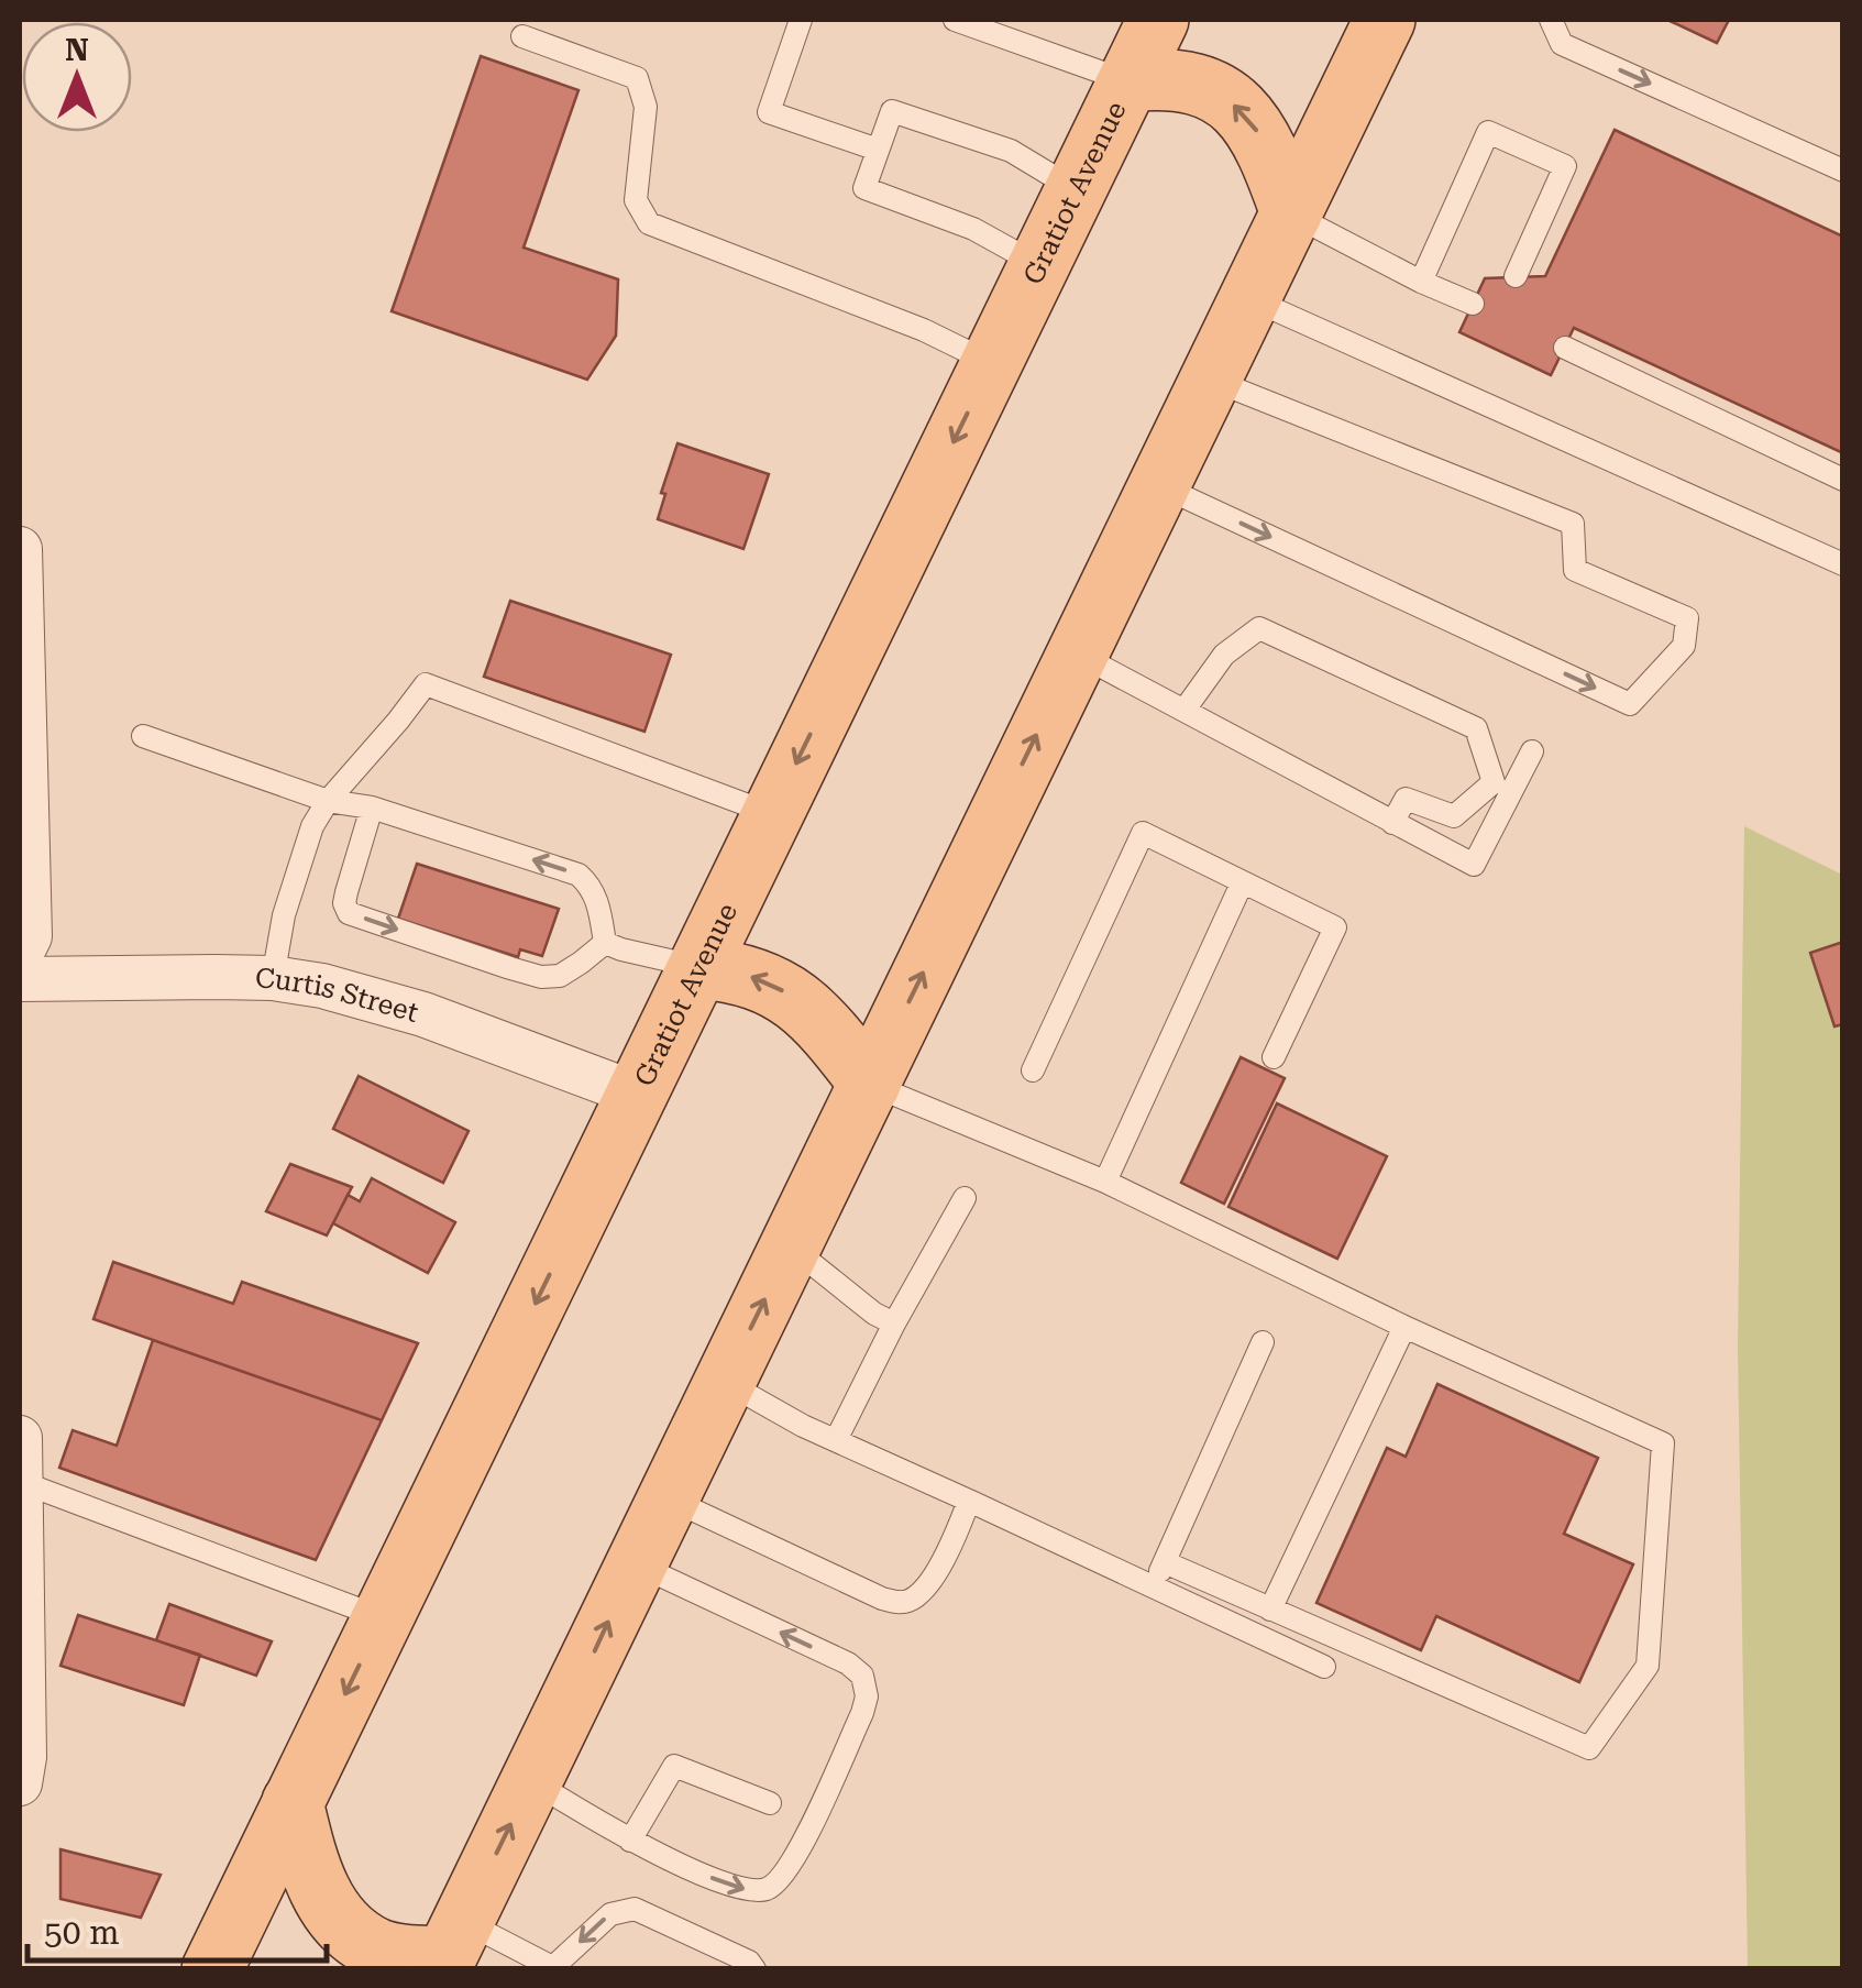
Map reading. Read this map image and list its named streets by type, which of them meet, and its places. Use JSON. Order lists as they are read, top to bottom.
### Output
{
  "streets": {
    "main road": ["Gratiot Avenue"],
    "street": ["Curtis Street"]
  },
  "crossings": [
    ["Gratiot Avenue", "Curtis Street"]
  ],
  "scale_bar": "50 m",
  "north": "top"
}
